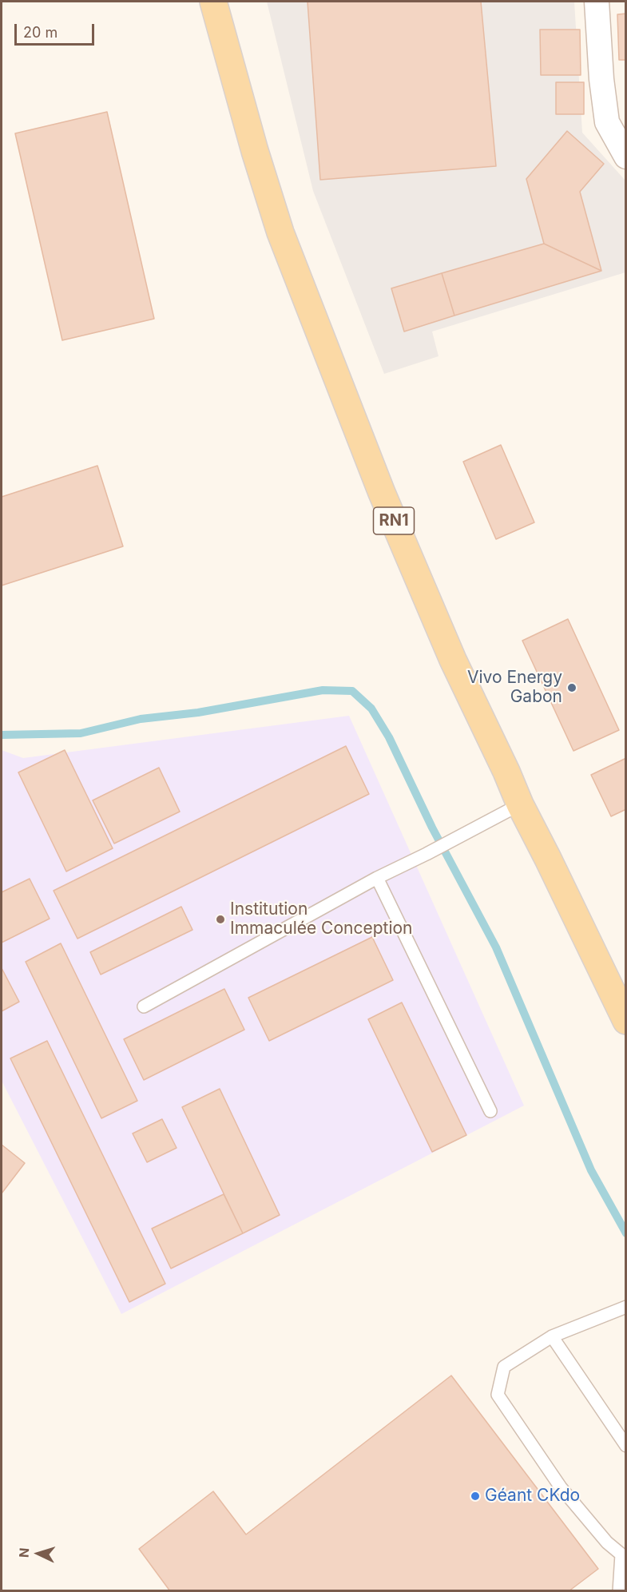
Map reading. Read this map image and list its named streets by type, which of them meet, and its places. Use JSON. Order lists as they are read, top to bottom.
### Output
{
  "streets": {
    "main road": ["RN1"]
  },
  "places": ["Vivo Energy Gabon", "Institution Immaculée Conception", "Géant CKdo"],
  "scale_bar": "20 m",
  "north": "left"
}
